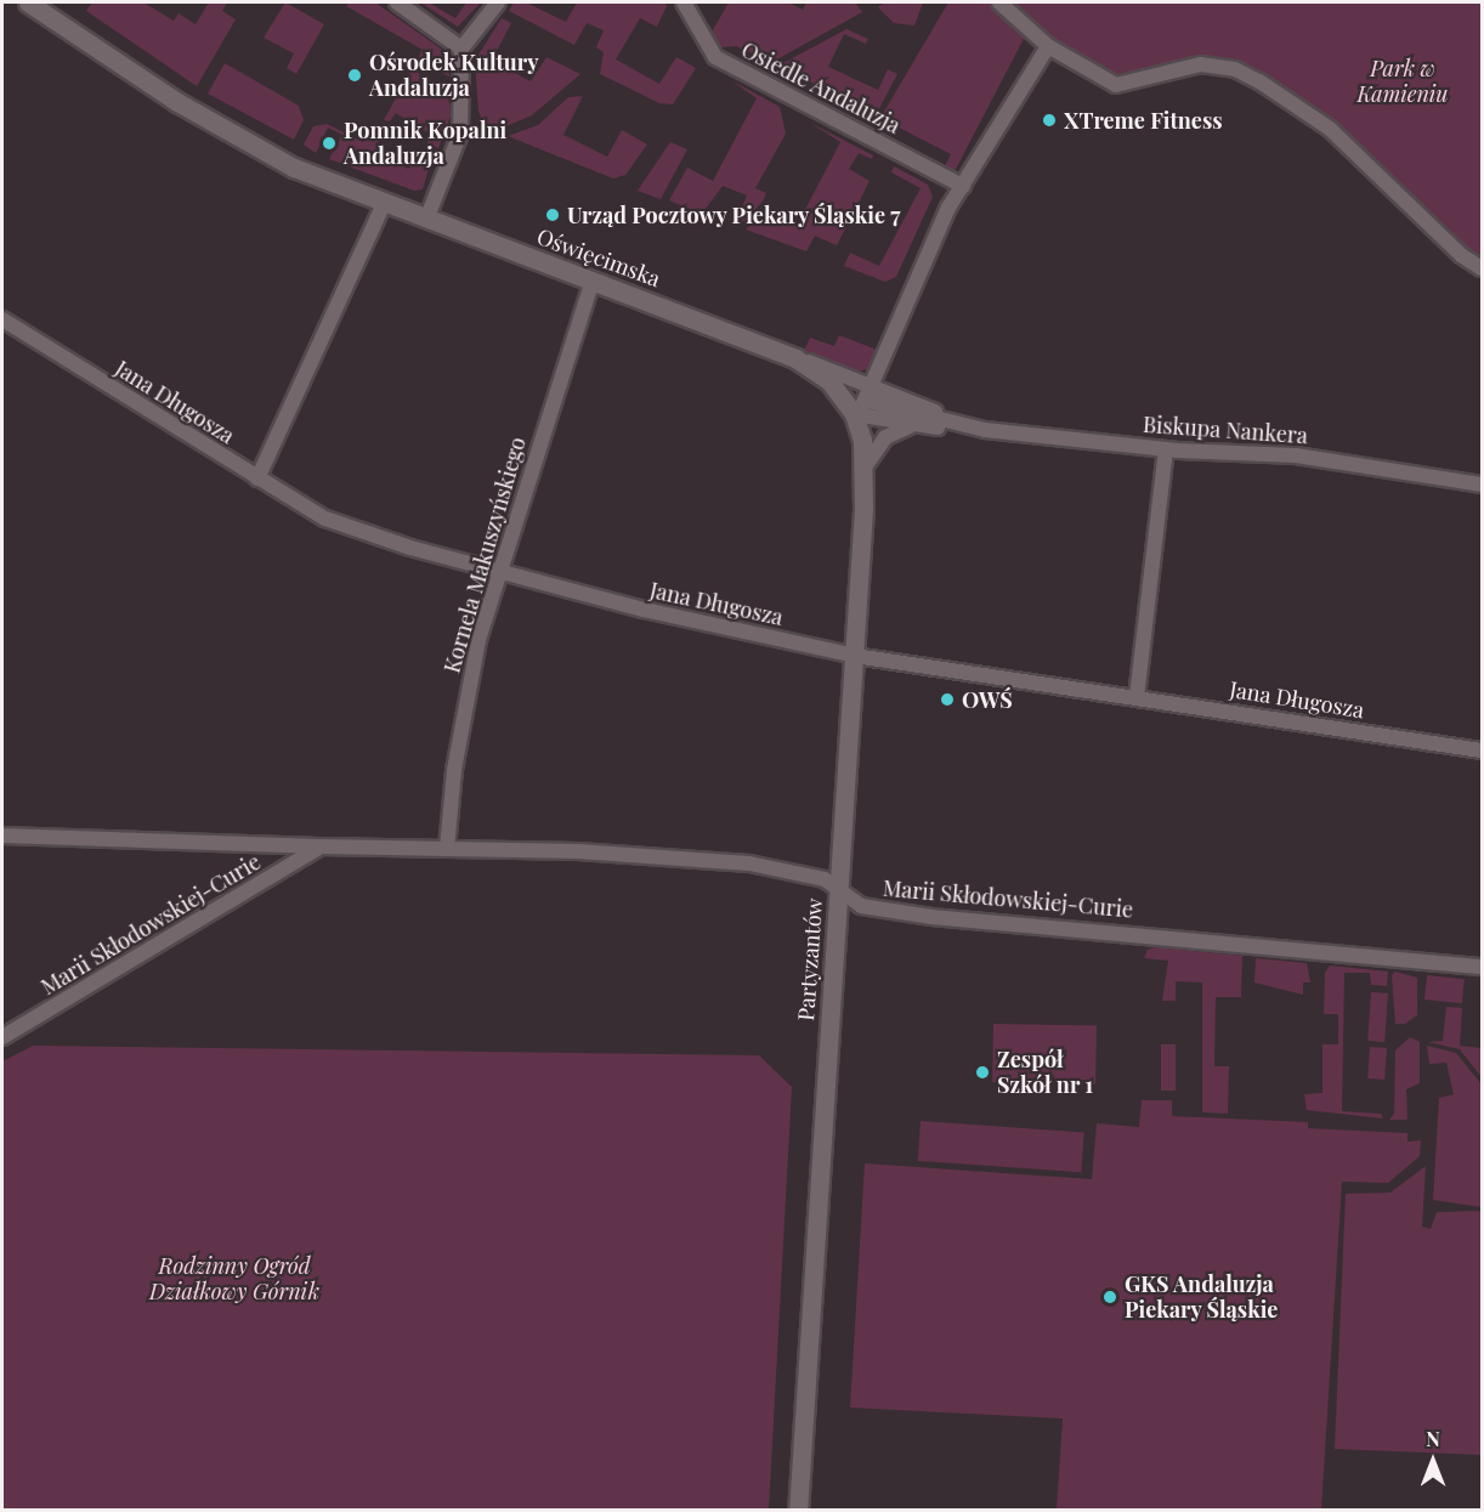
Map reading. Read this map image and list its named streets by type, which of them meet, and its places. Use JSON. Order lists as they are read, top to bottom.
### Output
{
  "streets": {
    "street": [
      "Osiedle Andaluzja",
      "Oświęcimska",
      "Jana Długosza",
      "Biskupa Nankera",
      "Kornela Makuszyńskiego",
      "Marii Skłodowskiej-Curie",
      "Partyzantów"
    ]
  },
  "crossings": [
    ["Oświęcimska", "Biskupa Nankera"],
    ["Oświęcimska", "Kornela Makuszyńskiego"],
    ["Oświęcimska", "Partyzantów"],
    ["Jana Długosza", "Kornela Makuszyńskiego"],
    ["Jana Długosza", "Partyzantów"],
    ["Biskupa Nankera", "Partyzantów"],
    ["Kornela Makuszyńskiego", "Marii Skłodowskiej-Curie"],
    ["Marii Skłodowskiej-Curie", "Partyzantów"]
  ],
  "parks": ["Park w Kamieniu", "Rodzinny Ogród Działkowy Górnik"],
  "places": [
    "Ośrodek Kultury Andaluzja",
    "XTreme Fitness",
    "Pomnik Kopalni Andaluzja",
    "Urząd Pocztowy Piekary Śląskie 7",
    "OWŚ",
    "Zespół Szkół nr 1",
    "GKS Andaluzja Piekary Śląskie"
  ],
  "north": "top"
}
